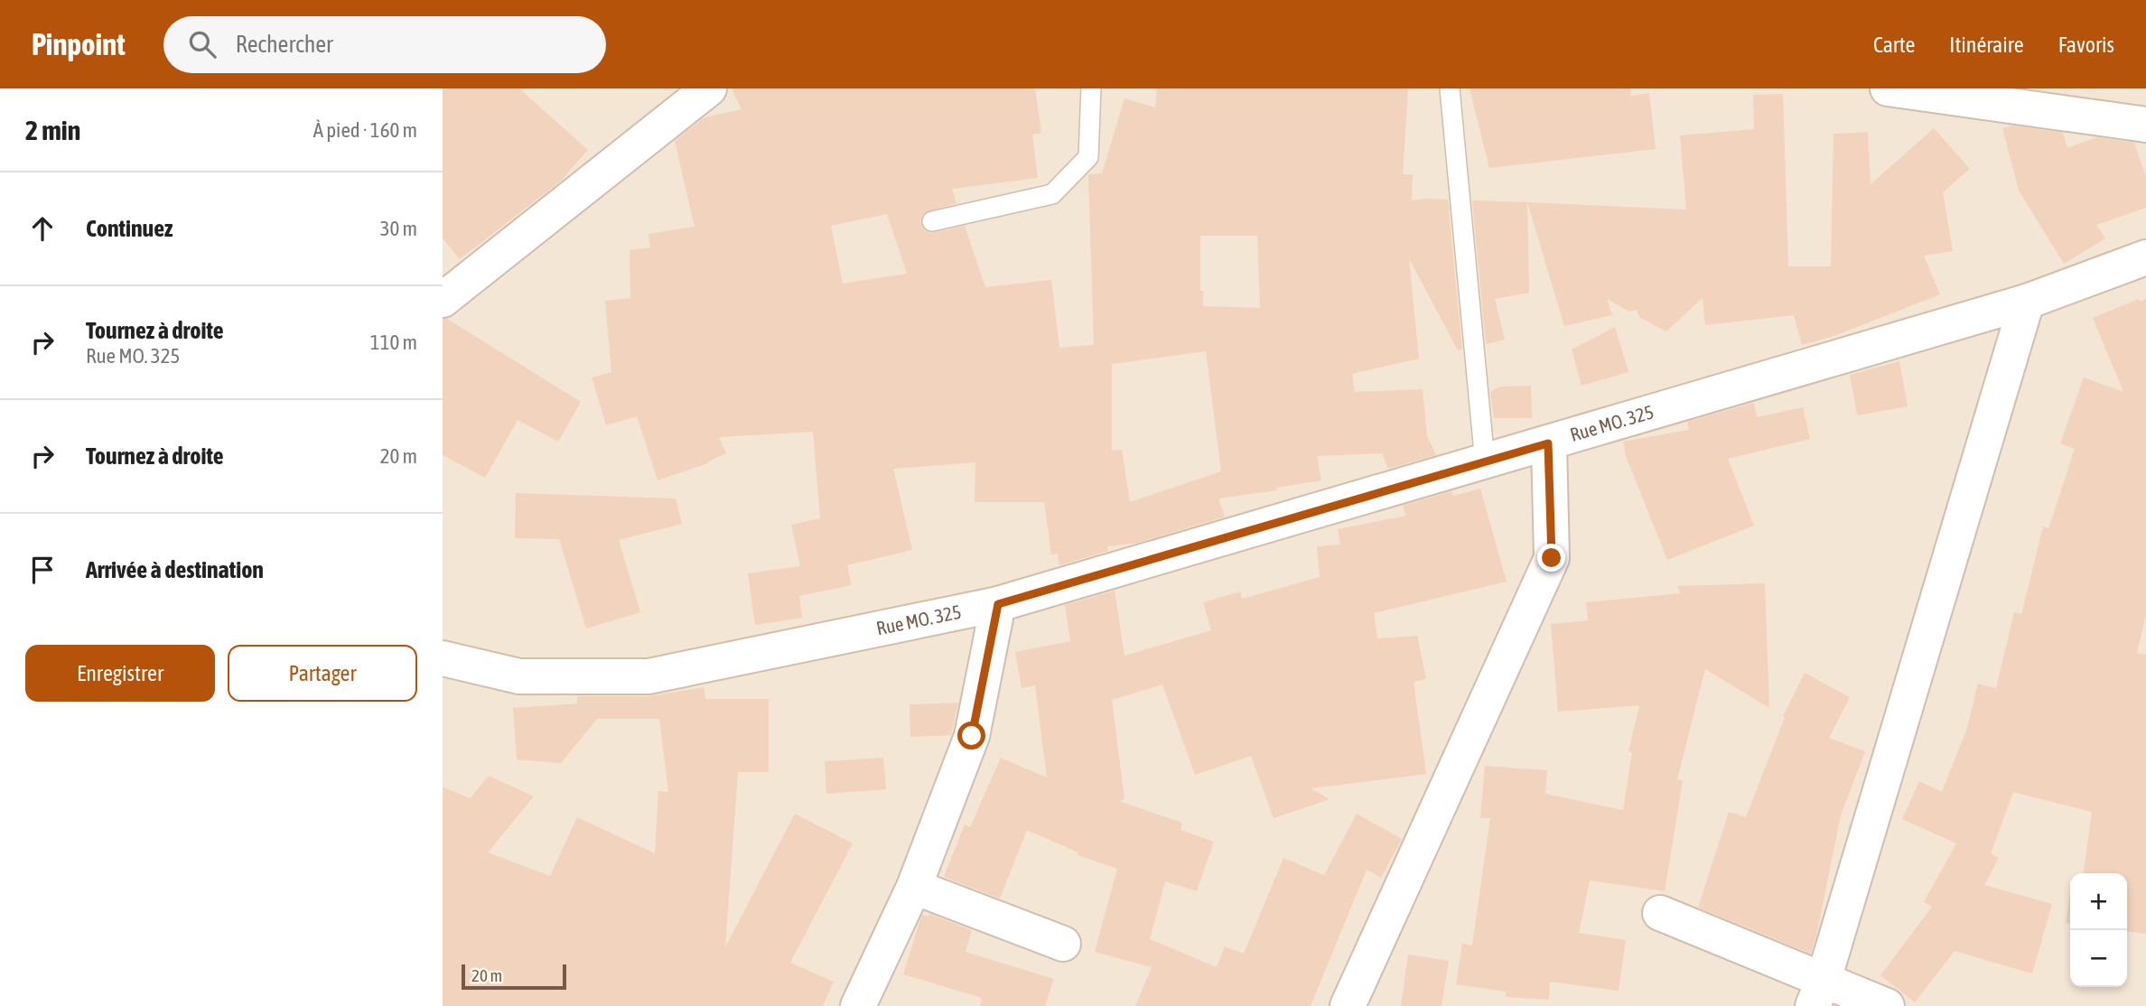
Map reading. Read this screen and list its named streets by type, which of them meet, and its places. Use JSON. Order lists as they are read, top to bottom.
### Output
{
  "streets": {
    "street": ["Rue MO. 325"]
  },
  "scale_bar": "20 m",
  "page": {
    "header": "Pinpoint",
    "search": "Rechercher",
    "nav": ["Carte", "Itinéraire", "Favoris"],
    "heading": ["2 min", "À pied · 160 m"],
    "list": [
      ["Continuez", "30 m"],
      ["Tournez à droite", "Rue MO. 325", "110 m"],
      ["Tournez à droite", "20 m"],
      "Arrivée à destination"
    ],
    "buttons": ["Enregistrer", "Partager"],
    "map_buttons": ["+", "−"],
    "scale": "20 m"
  }
}
